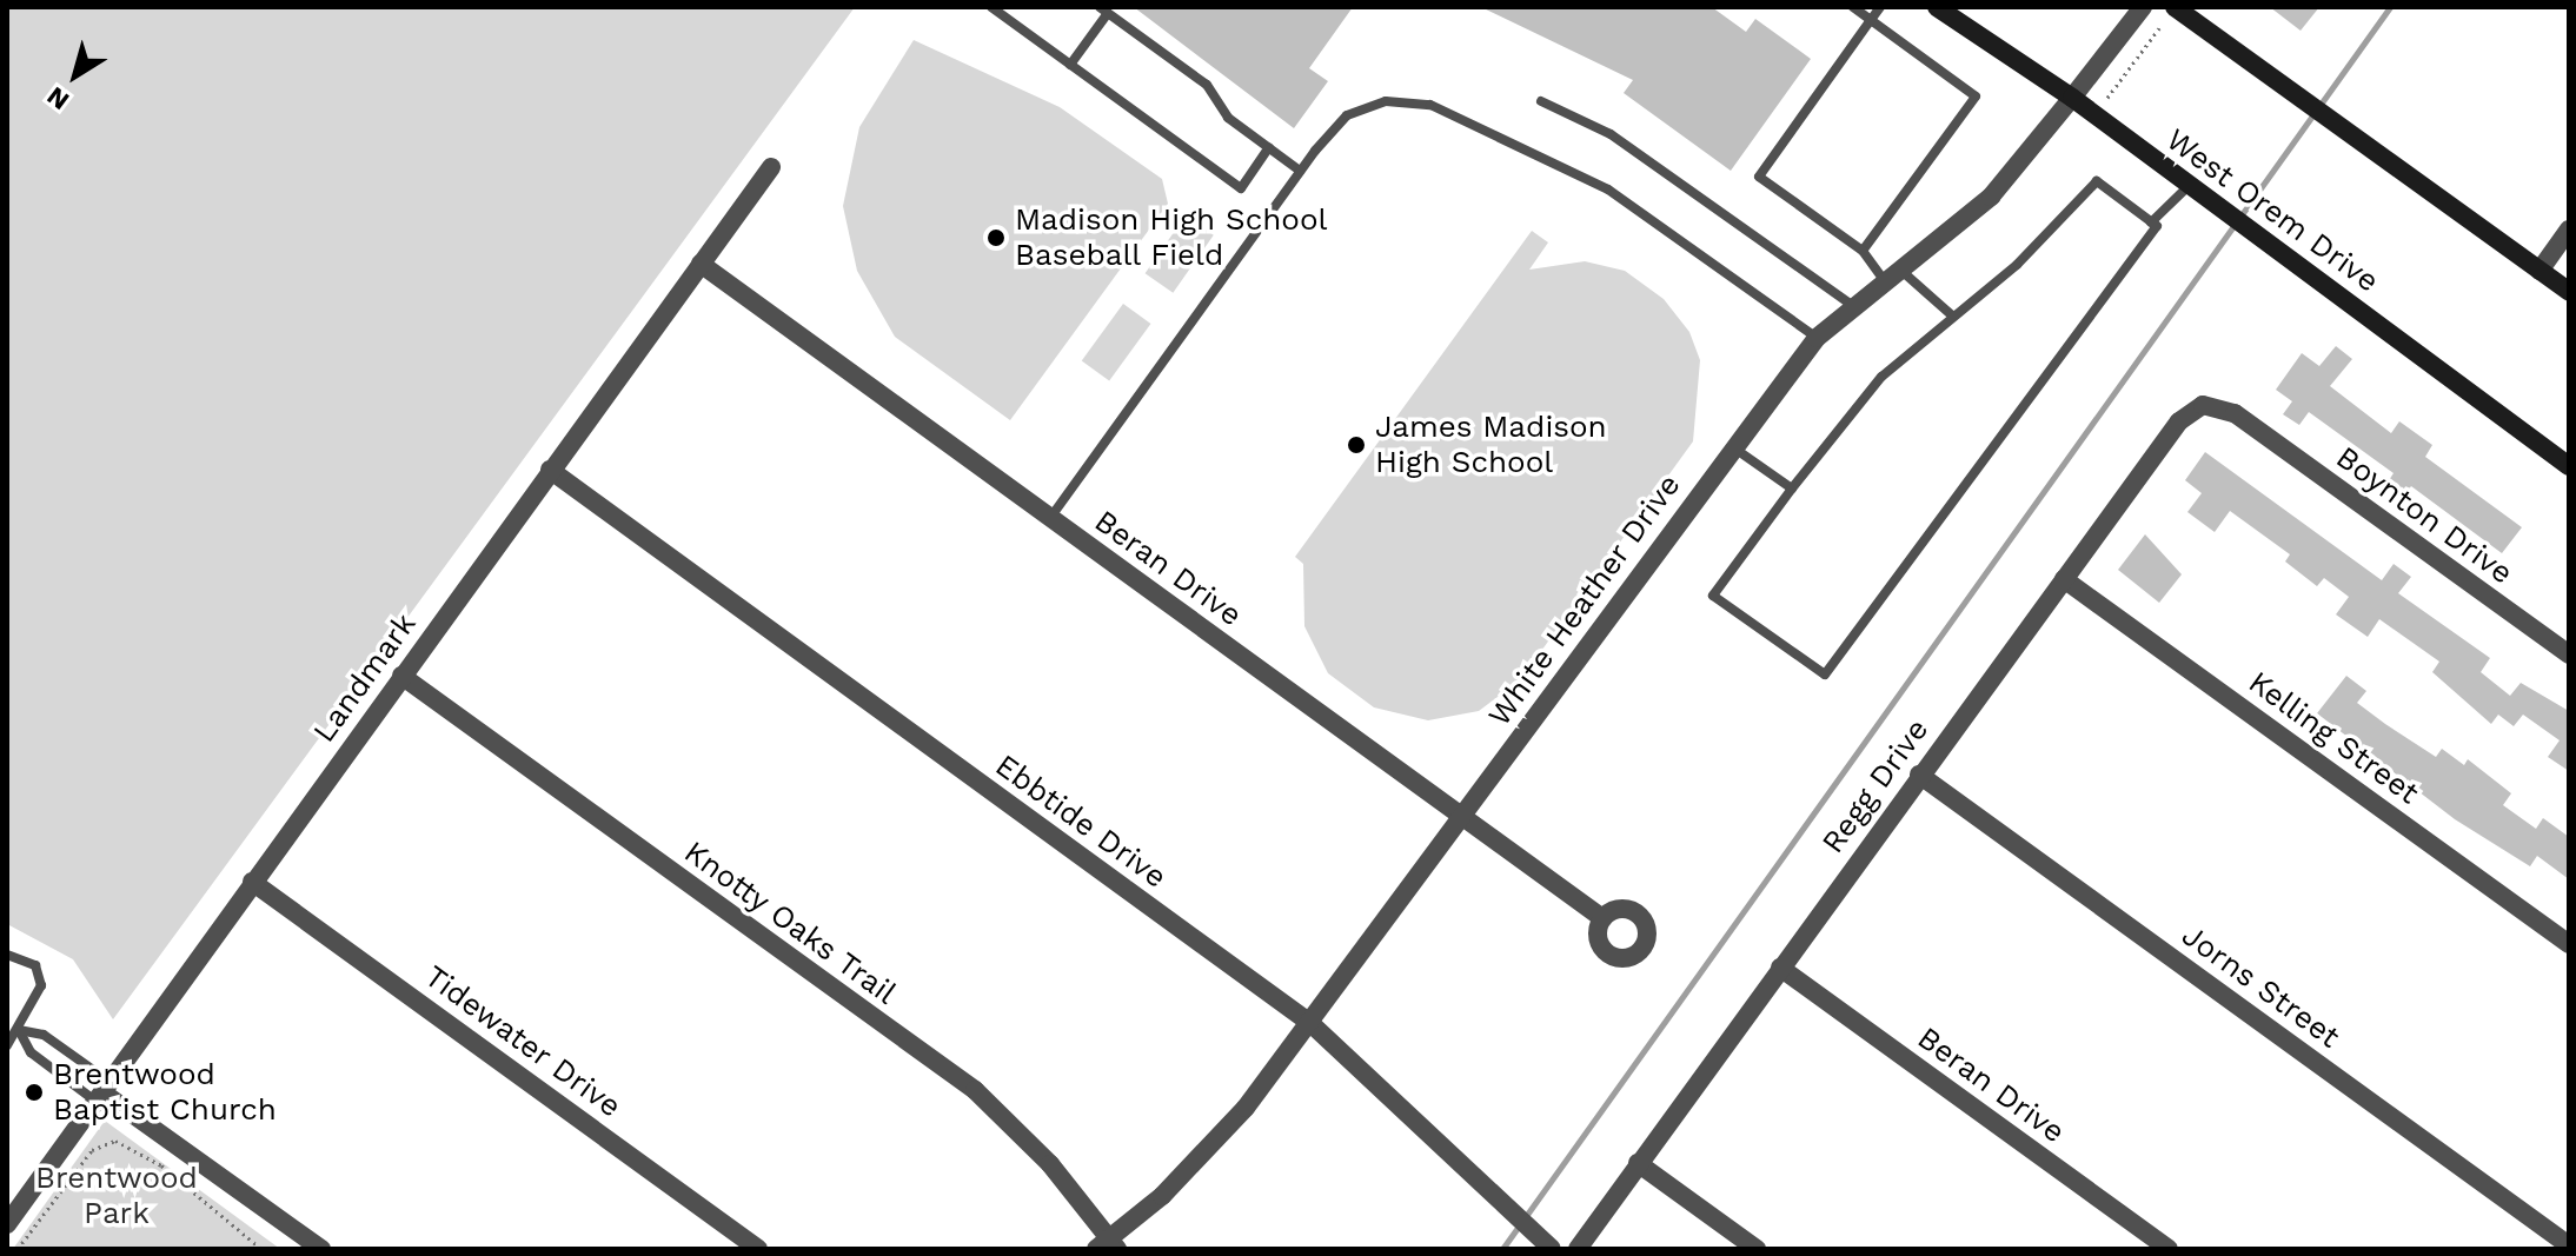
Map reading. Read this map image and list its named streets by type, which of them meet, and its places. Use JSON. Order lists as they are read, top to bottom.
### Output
{
  "streets": {
    "main road": ["West Orem Drive"],
    "street": [
      "Boynton Drive",
      "Beran Drive",
      "White Heather Drive",
      "Landmark",
      "Kelling Street",
      "Regg Drive",
      "Ebbtide Drive",
      "Knotty Oaks Trail",
      "Jorns Street",
      "Tidewater Drive"
    ]
  },
  "crossings": [
    ["West Orem Drive", "White Heather Drive"],
    ["Boynton Drive", "Regg Drive"],
    ["Beran Drive", "White Heather Drive"],
    ["Beran Drive", "Landmark"],
    ["Beran Drive", "Regg Drive"],
    ["White Heather Drive", "Ebbtide Drive"],
    ["White Heather Drive", "Knotty Oaks Trail"],
    ["Landmark", "Ebbtide Drive"],
    ["Landmark", "Knotty Oaks Trail"],
    ["Landmark", "Tidewater Drive"],
    ["Kelling Street", "Regg Drive"],
    ["Regg Drive", "Jorns Street"]
  ],
  "parks": ["Brentwood Park"],
  "places": ["Madison High School Baseball Field", "James Madison High School", "Brentwood Baptist Church"],
  "north": "bottom left"
}
